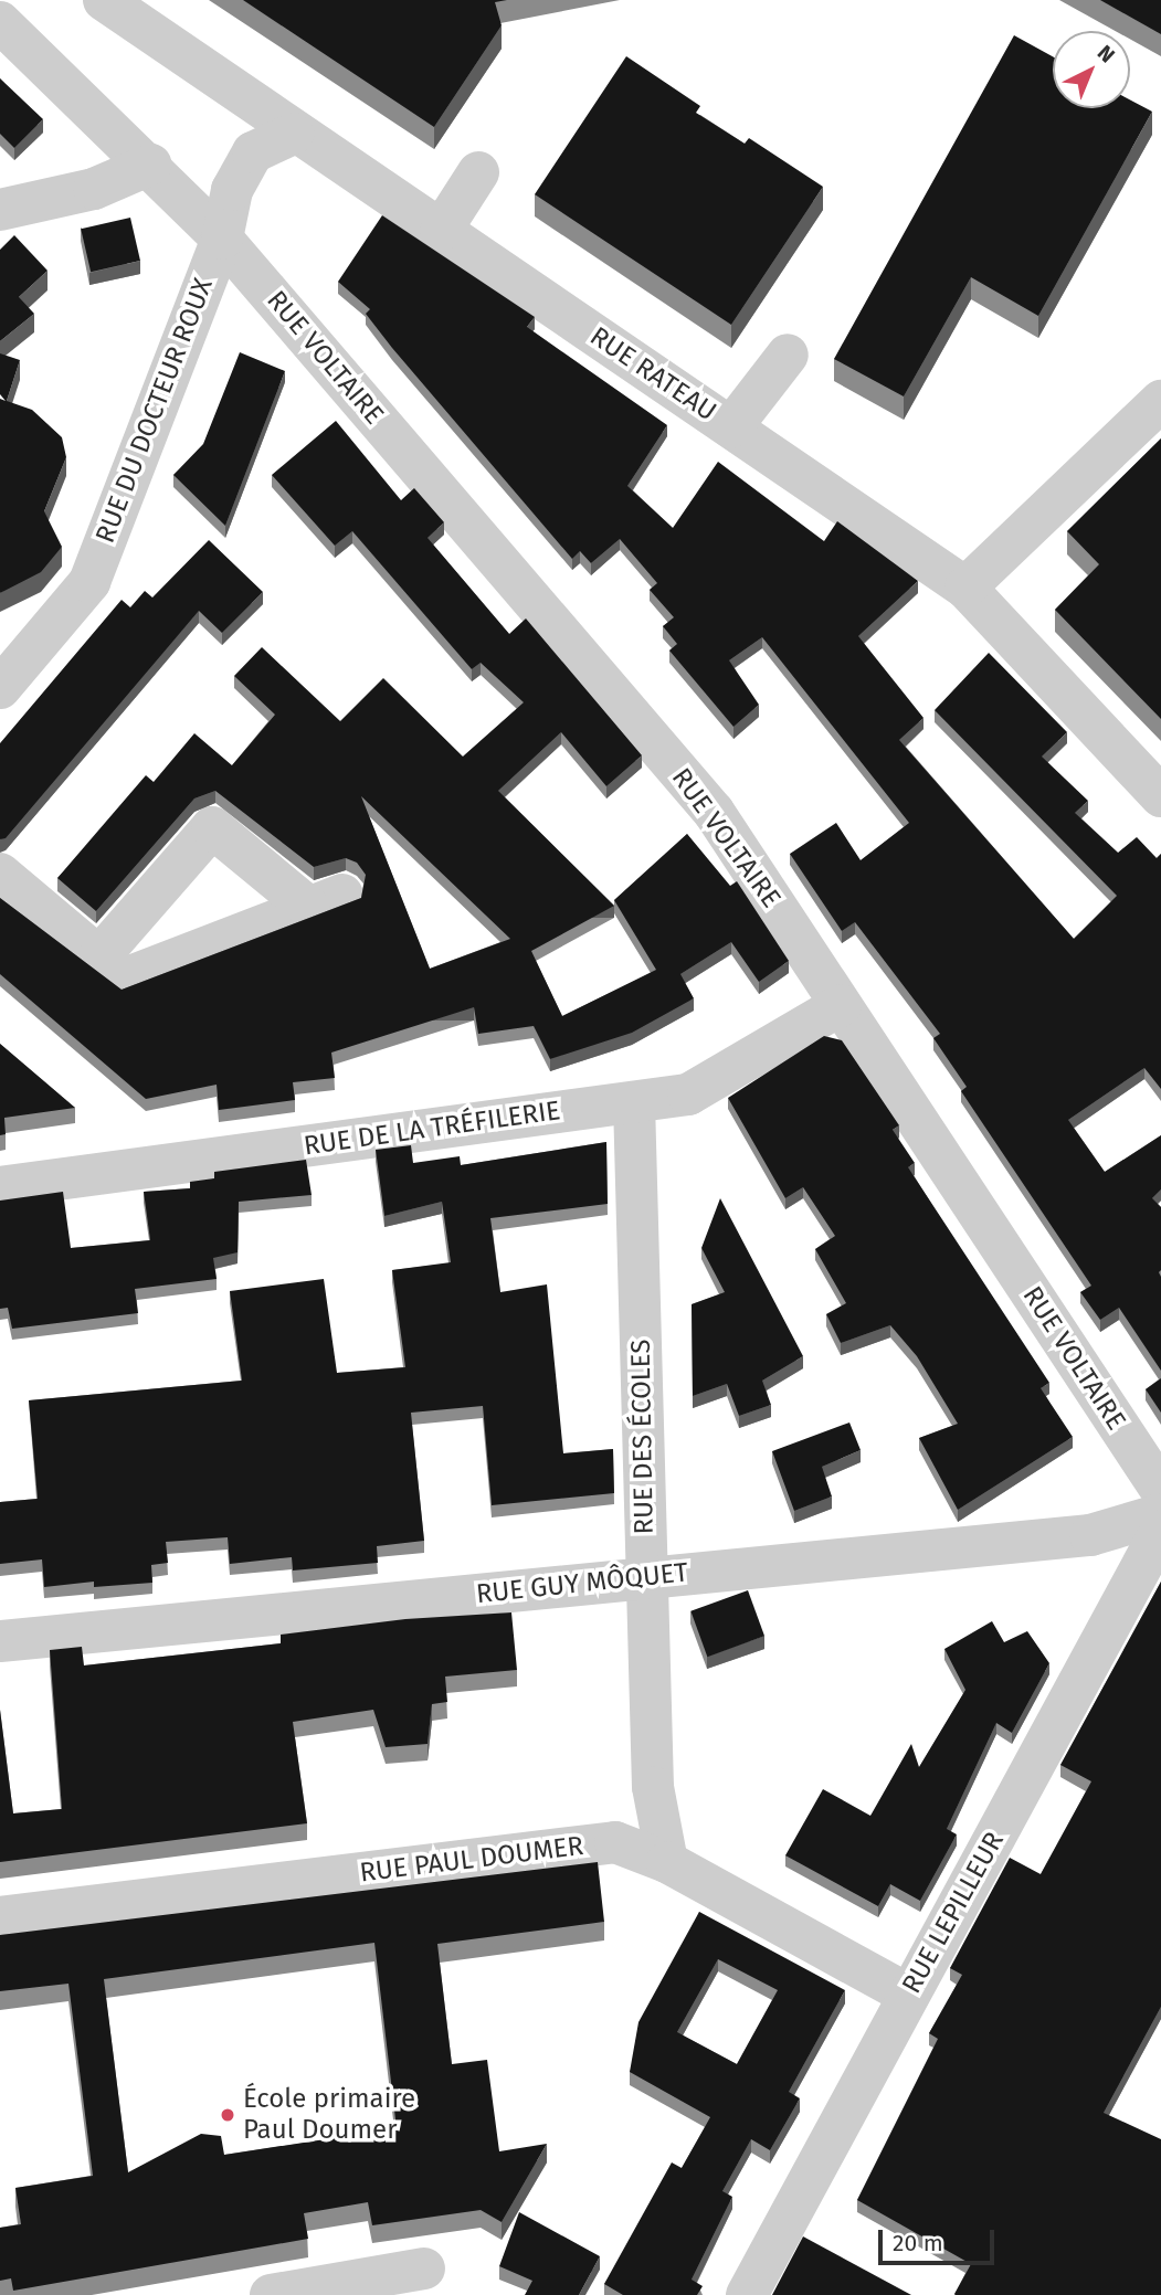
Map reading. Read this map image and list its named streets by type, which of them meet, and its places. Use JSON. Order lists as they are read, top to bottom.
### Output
{
  "streets": {
    "street": [
      "RUE VOLTAIRE",
      "RUE RATEAU",
      "RUE DU DOCTEUR ROUX",
      "RUE DE LA TRÉFILERIE",
      "RUE DES ÉCOLES",
      "RUE GUY MÔQUET",
      "RUE PAUL DOUMER",
      "RUE LEPILLEUR"
    ]
  },
  "crossings": [
    ["RUE VOLTAIRE", "RUE DU DOCTEUR ROUX"],
    ["RUE VOLTAIRE", "RUE DE LA TRÉFILERIE"],
    ["RUE RATEAU", "RUE DU DOCTEUR ROUX"],
    ["RUE DE LA TRÉFILERIE", "RUE DES ÉCOLES"],
    ["RUE DES ÉCOLES", "RUE GUY MÔQUET"],
    ["RUE DES ÉCOLES", "RUE PAUL DOUMER"],
    ["RUE PAUL DOUMER", "RUE LEPILLEUR"]
  ],
  "places": ["École primaire Paul Doumer"],
  "scale_bar": "20 m",
  "north": "top right"
}
